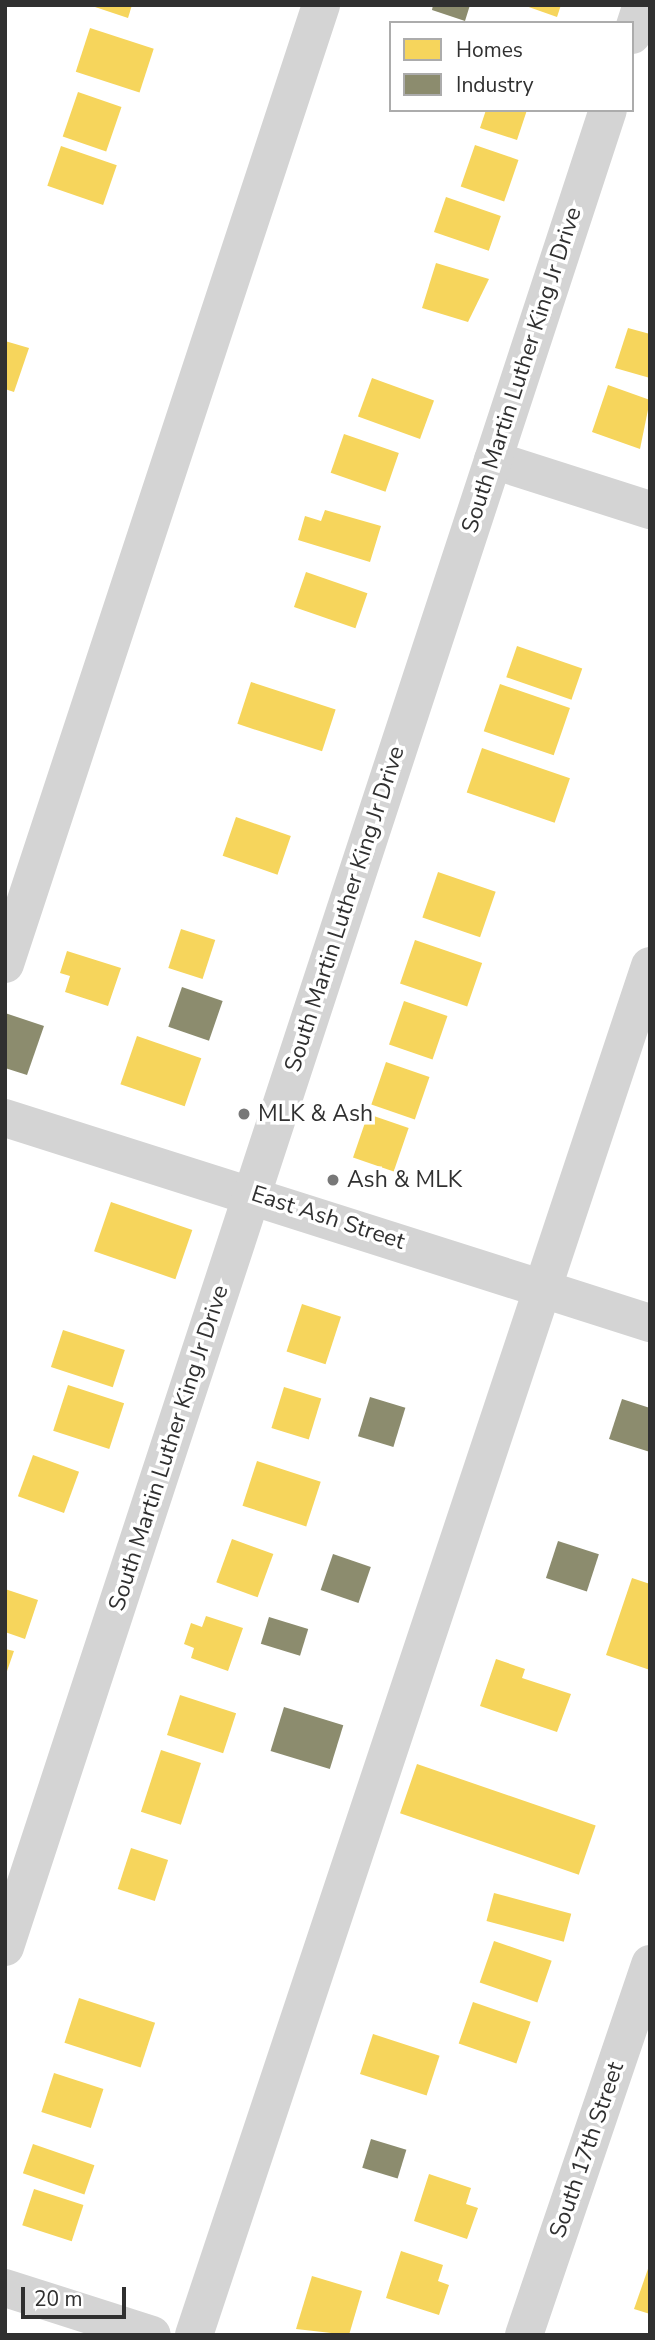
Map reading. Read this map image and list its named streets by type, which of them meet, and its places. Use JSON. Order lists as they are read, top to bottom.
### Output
{
  "streets": {
    "street": ["South Martin Luther King Jr Drive", "East Ash Street", "South 17th Street"]
  },
  "crossings": [
    ["South Martin Luther King Jr Drive", "East Ash Street"]
  ],
  "places": ["MLK & Ash", "Ash & MLK"],
  "legend": ["Homes", "Industry"],
  "scale_bar": "20 m"
}
